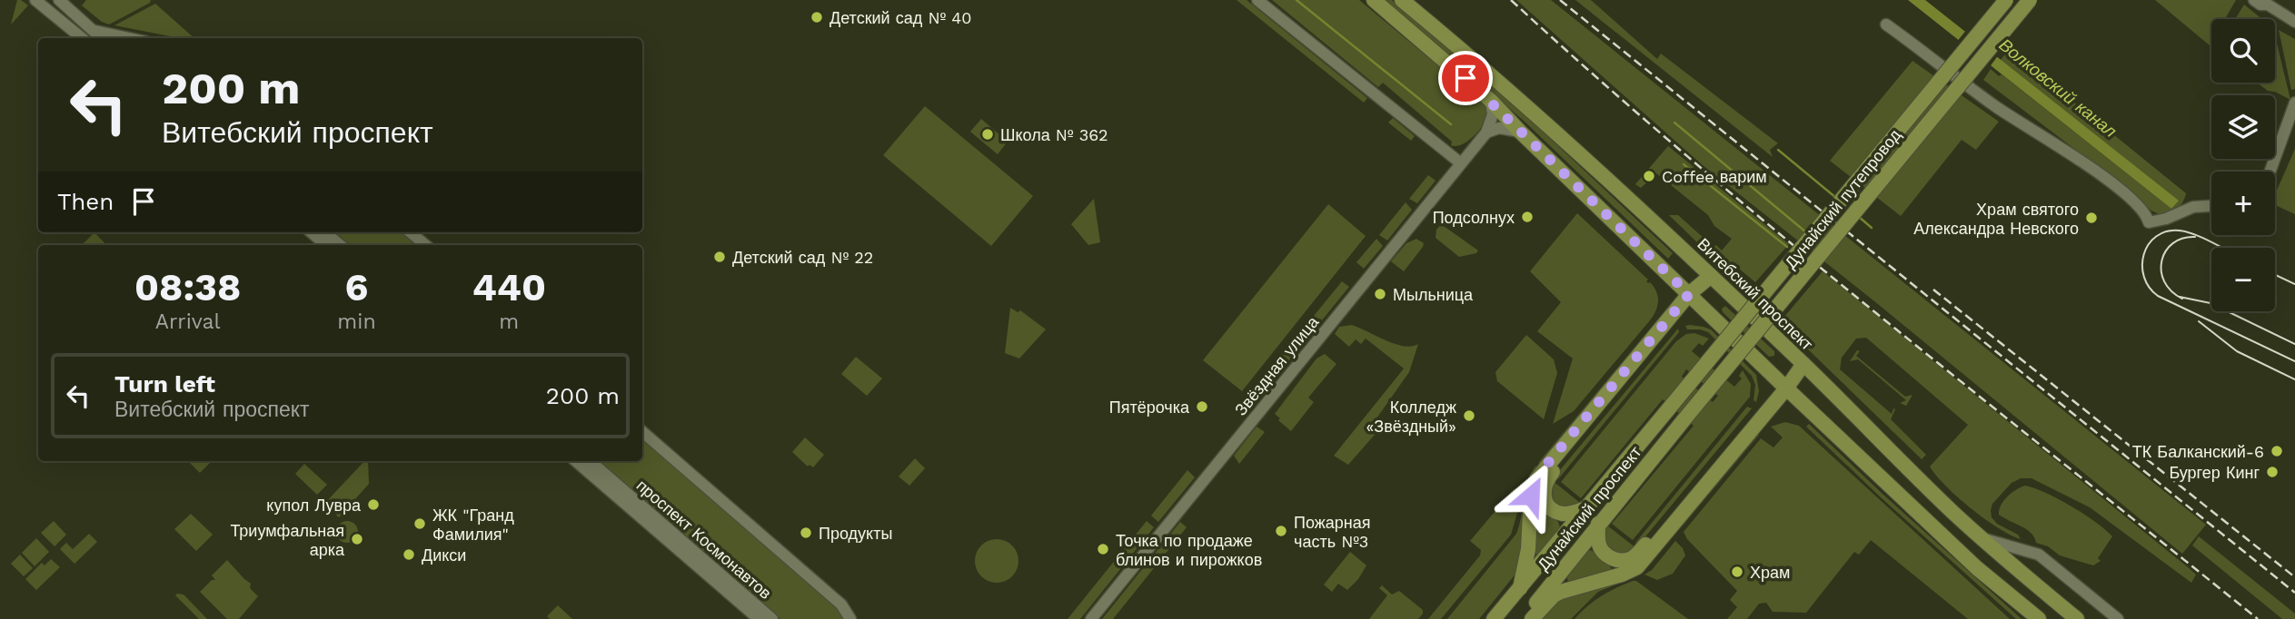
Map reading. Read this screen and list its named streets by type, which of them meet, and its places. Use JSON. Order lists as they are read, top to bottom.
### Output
{
  "streets": {
    "main road": ["Дунайский путепровод", "Витебский проспект", "Дунайский проспект"],
    "street": ["Звёздная улица", "проспект Космонавтов"]
  },
  "crossings": [
    ["Дунайский путепровод", "Дунайский проспект"]
  ],
  "water": ["Волковский канал"],
  "places": [
    "Детский сад № 40",
    "Школа № 362",
    "Coffee варим",
    "Подсолнух",
    "Храм святого Александра Невского",
    "Детский сад № 22",
    "Мыльница",
    "Пятёрочка",
    "Колледж «Звёздный»",
    "ТК Балканский-6",
    "Бургер Кинг",
    "купол Лувра",
    "ЖК \"Гранд Фамилия\"",
    "Пожарная часть №3",
    "Продукты",
    "Триумфальная арка",
    "Точка по продаже блинов и пирожков",
    "Дикси",
    "Храм"
  ],
  "page": {
    "map_buttons": ["+", "−"],
    "turn": ["200 m", "Витебский проспект"],
    "then": "Then",
    "eta": [
      "08:38",
      "Arrival",
      "6",
      "min",
      "440",
      "m"
    ],
    "list": [
      {
        "name": "Turn left",
        "note": "Витебский проспект",
        "value": "200 m"
      }
    ]
  }
}
